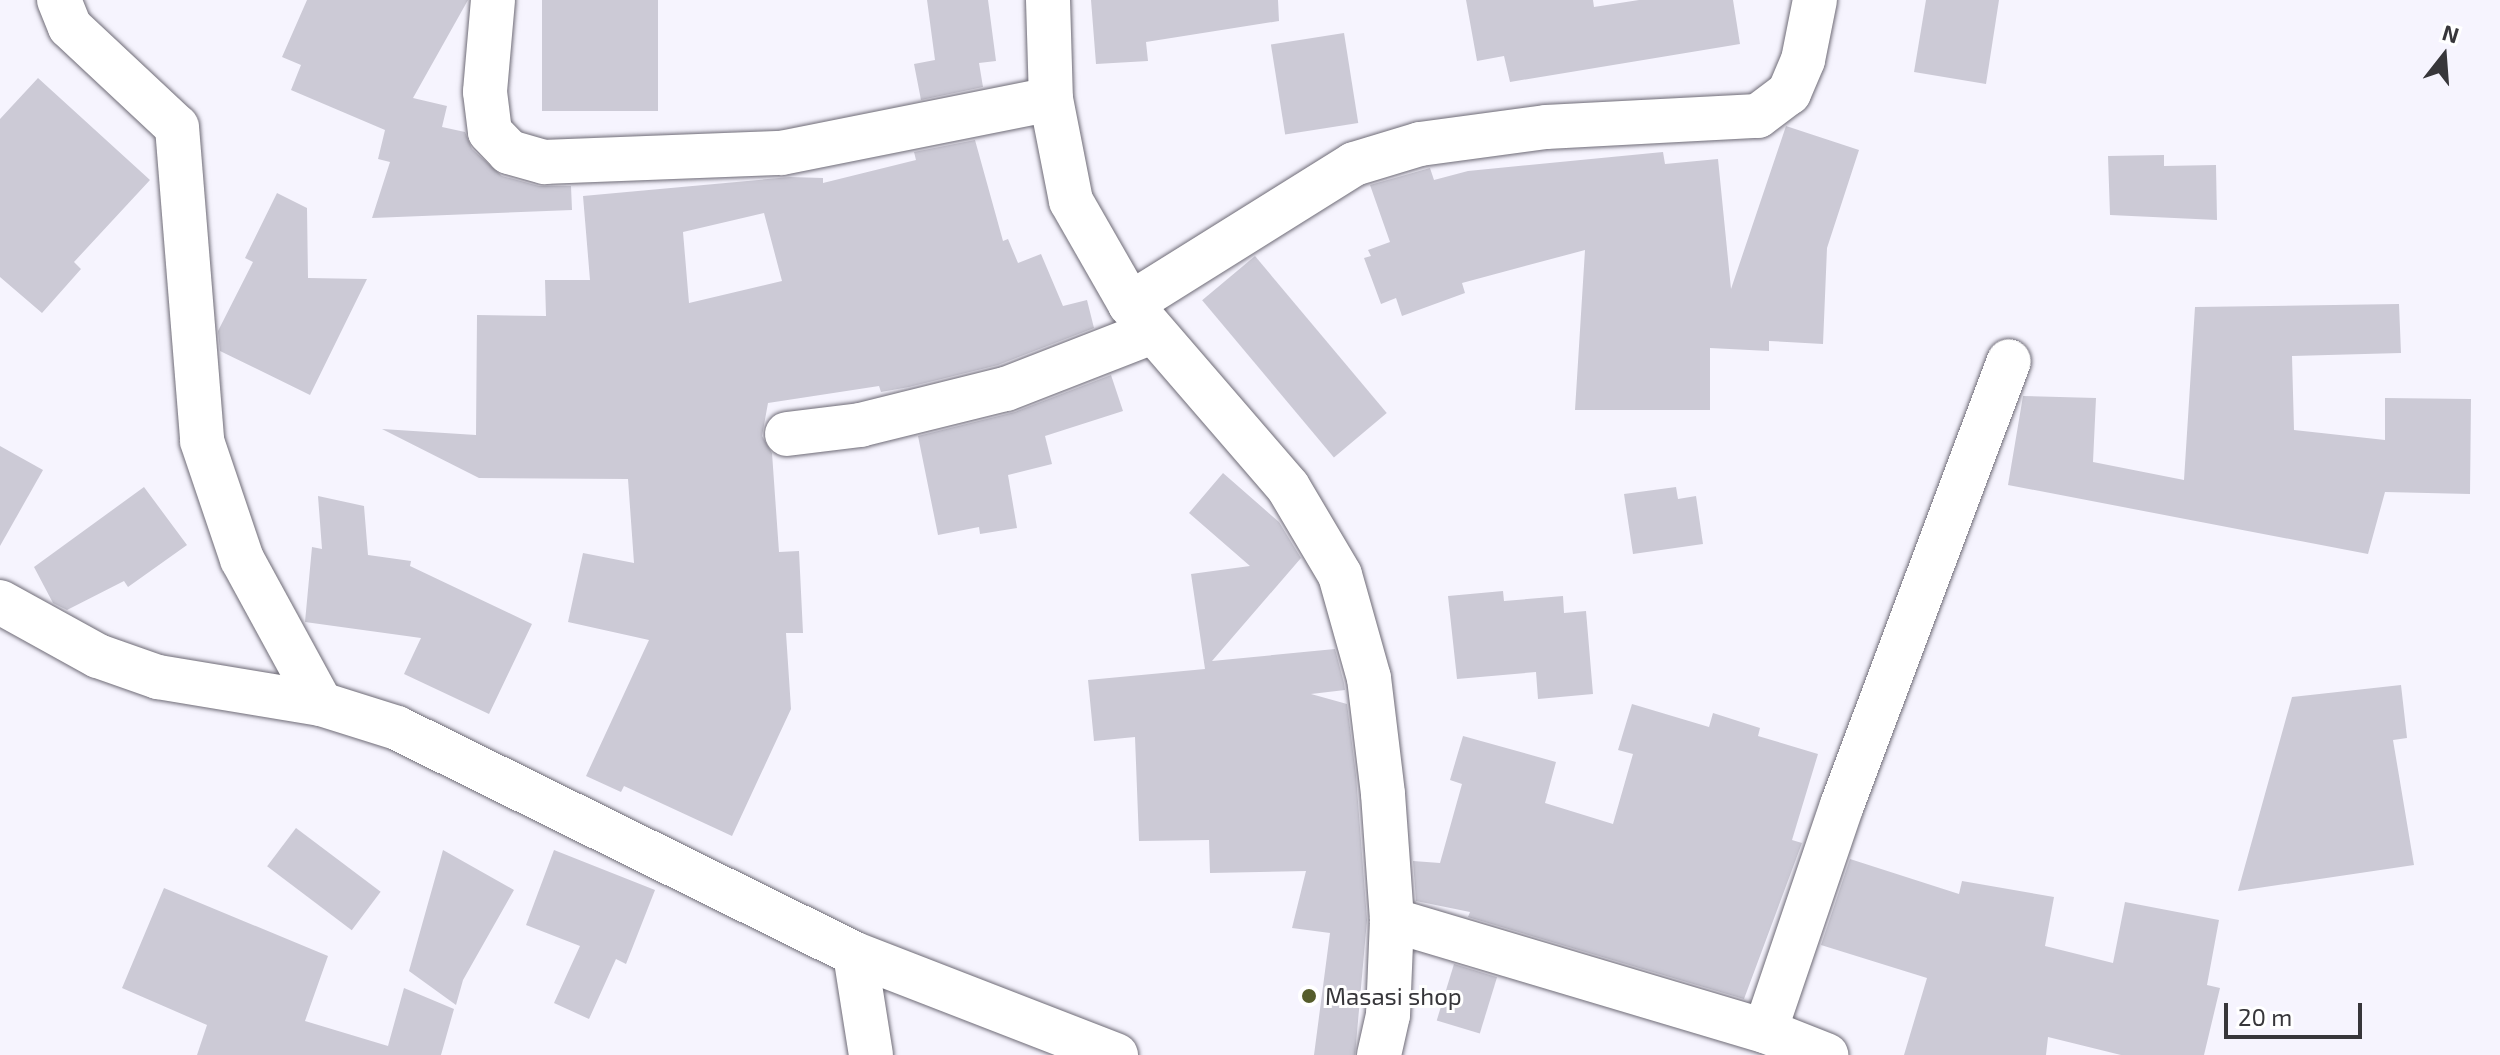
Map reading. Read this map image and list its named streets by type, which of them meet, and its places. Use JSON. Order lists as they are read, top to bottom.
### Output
{
  "places": ["Masasi shop"],
  "scale_bar": "20 m",
  "north": "top"
}
